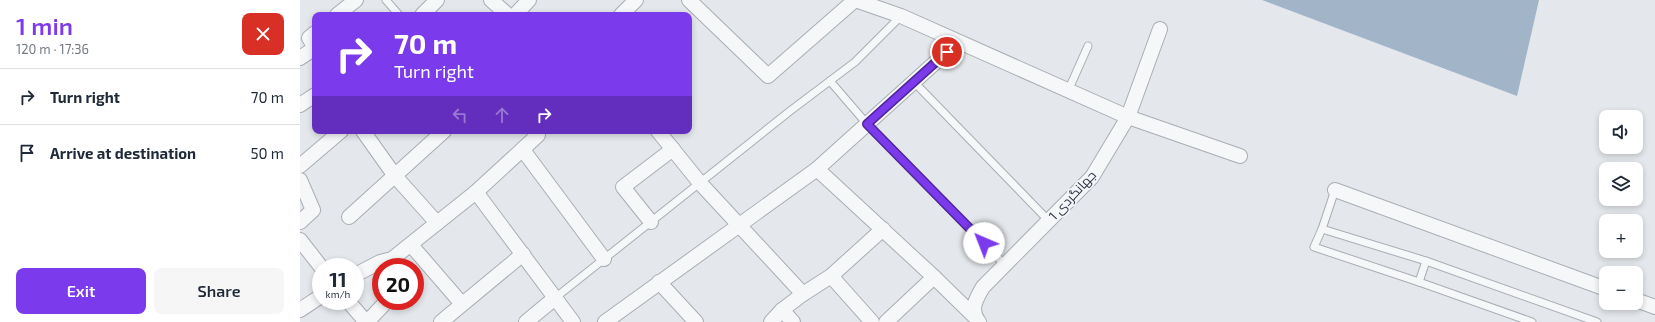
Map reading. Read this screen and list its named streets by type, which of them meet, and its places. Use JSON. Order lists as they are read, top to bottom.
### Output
{
  "streets": {
    "street": ["جهانگردی 1"]
  },
  "page": {
    "heading": ["1 min", "120 m · 17:36"],
    "turn": ["70 m", "Turn right"],
    "list": [
      {
        "name": "Turn right",
        "value": "70 m"
      },
      {
        "name": "Arrive at destination",
        "value": "50 m"
      }
    ],
    "map_buttons": ["+", "−"],
    "speed": "11 km/h",
    "limit": "20",
    "buttons": ["Exit", "Share"]
  }
}
